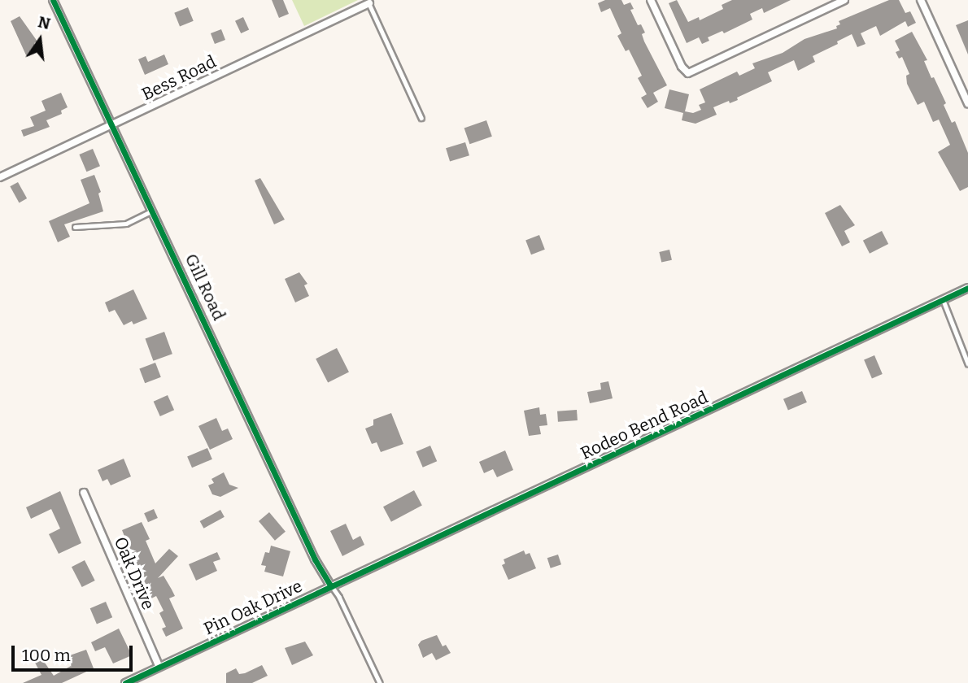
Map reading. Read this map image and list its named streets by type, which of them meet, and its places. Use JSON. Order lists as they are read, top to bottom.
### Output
{
  "streets": {
    "street": [
      "Bess Road",
      "Gill Road",
      "Rodeo Bend Road",
      "Oak Drive",
      "Pin Oak Drive"
    ]
  },
  "crossings": [
    ["Bess Road", "Gill Road"],
    ["Gill Road", "Rodeo Bend Road"],
    ["Gill Road", "Pin Oak Drive"],
    ["Rodeo Bend Road", "Pin Oak Drive"],
    ["Oak Drive", "Pin Oak Drive"]
  ],
  "scale_bar": "100 m",
  "north": "top"
}
